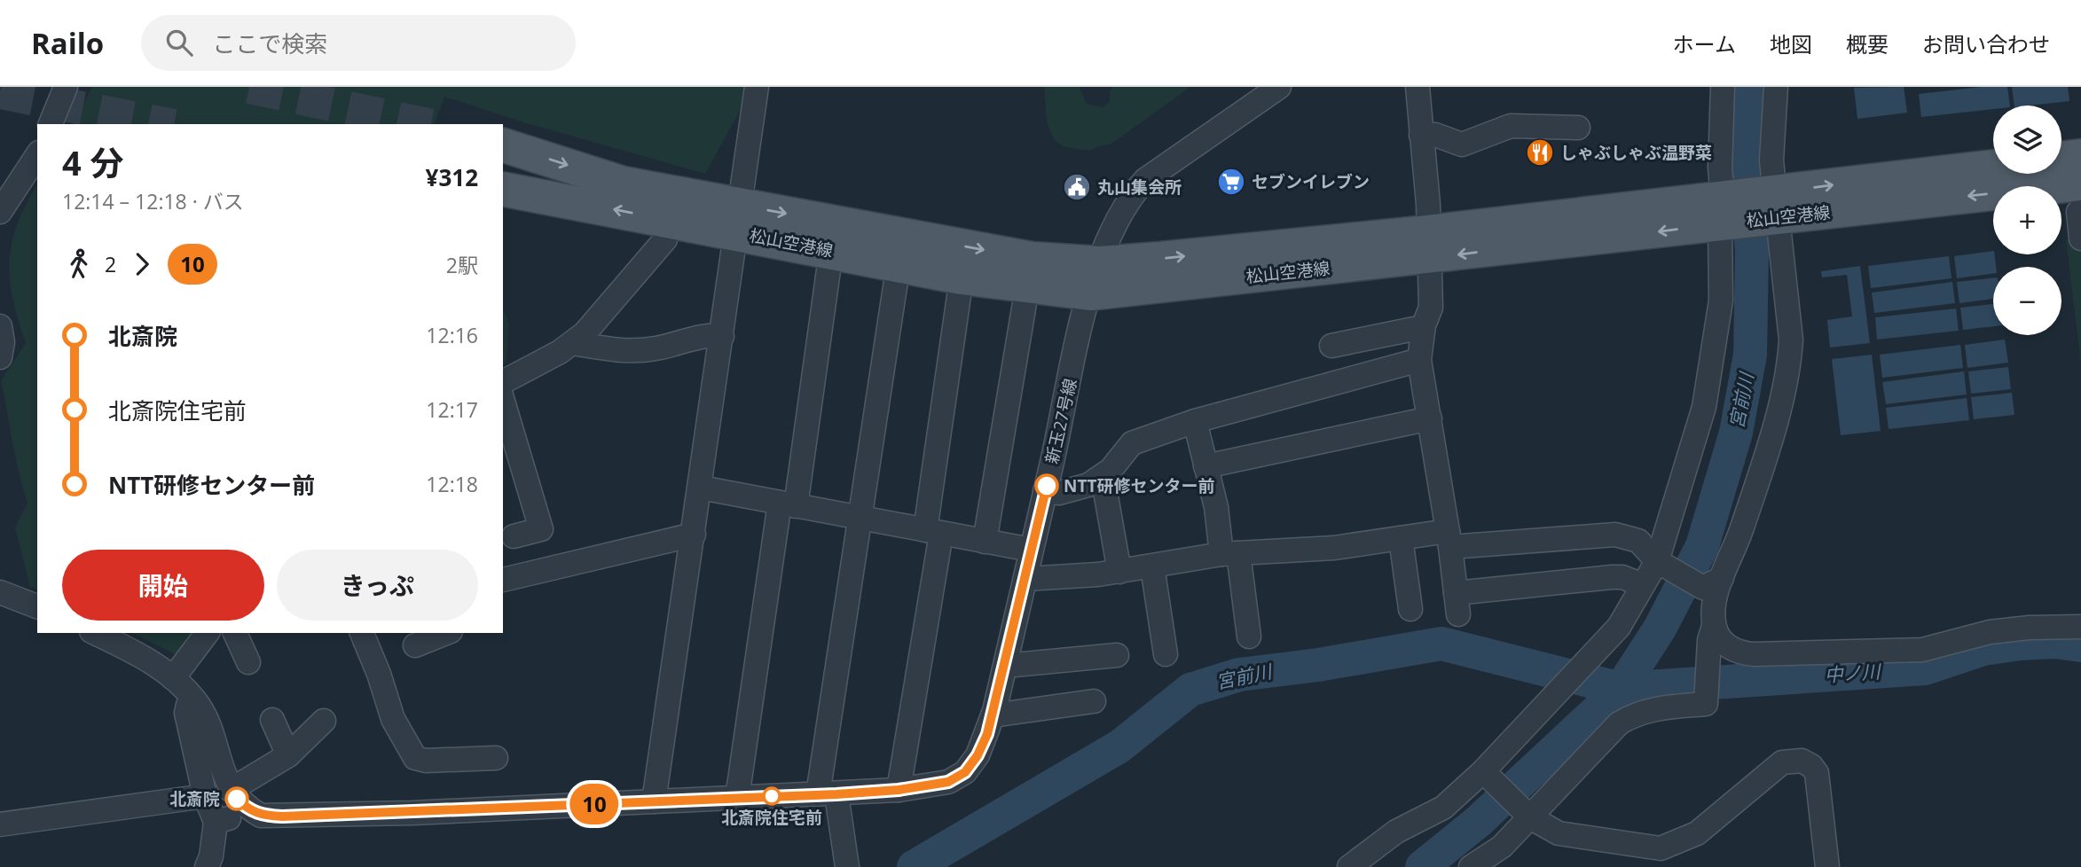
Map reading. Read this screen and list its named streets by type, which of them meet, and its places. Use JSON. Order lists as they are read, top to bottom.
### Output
{
  "streets": {
    "main road": ["松山空港線"],
    "street": ["新玉27号線"]
  },
  "crossings": [
    ["松山空港線", "新玉27号線"]
  ],
  "water": ["宮前川", "中ノ川"],
  "places": {
    "restaurant": ["しゃぶしゃぶ温野菜"],
    "supermarket": ["セブンイレブン"],
    "public building": ["丸山集会所"],
    "other": ["NTT研修センター前", "北斎院住宅前", "北斎院"]
  },
  "lines": ["bus line 10"],
  "page": {
    "header": "Railo",
    "search": "ここで検索",
    "nav": [
      "ホーム",
      "地図",
      "概要",
      "お問い合わせ"
    ],
    "on_map": "10",
    "map_buttons": ["+", "−"],
    "heading": ["4 分", "12:14 – 12:18 · バス", "¥312"],
    "legs": ["2", "10", "2駅"],
    "list": [
      {
        "name": "北斎院",
        "value": "12:16"
      },
      {
        "name": "北斎院住宅前",
        "value": "12:17"
      },
      {
        "name": "NTT研修センター前",
        "value": "12:18"
      }
    ],
    "buttons": ["開始", "きっぷ"]
  }
}
